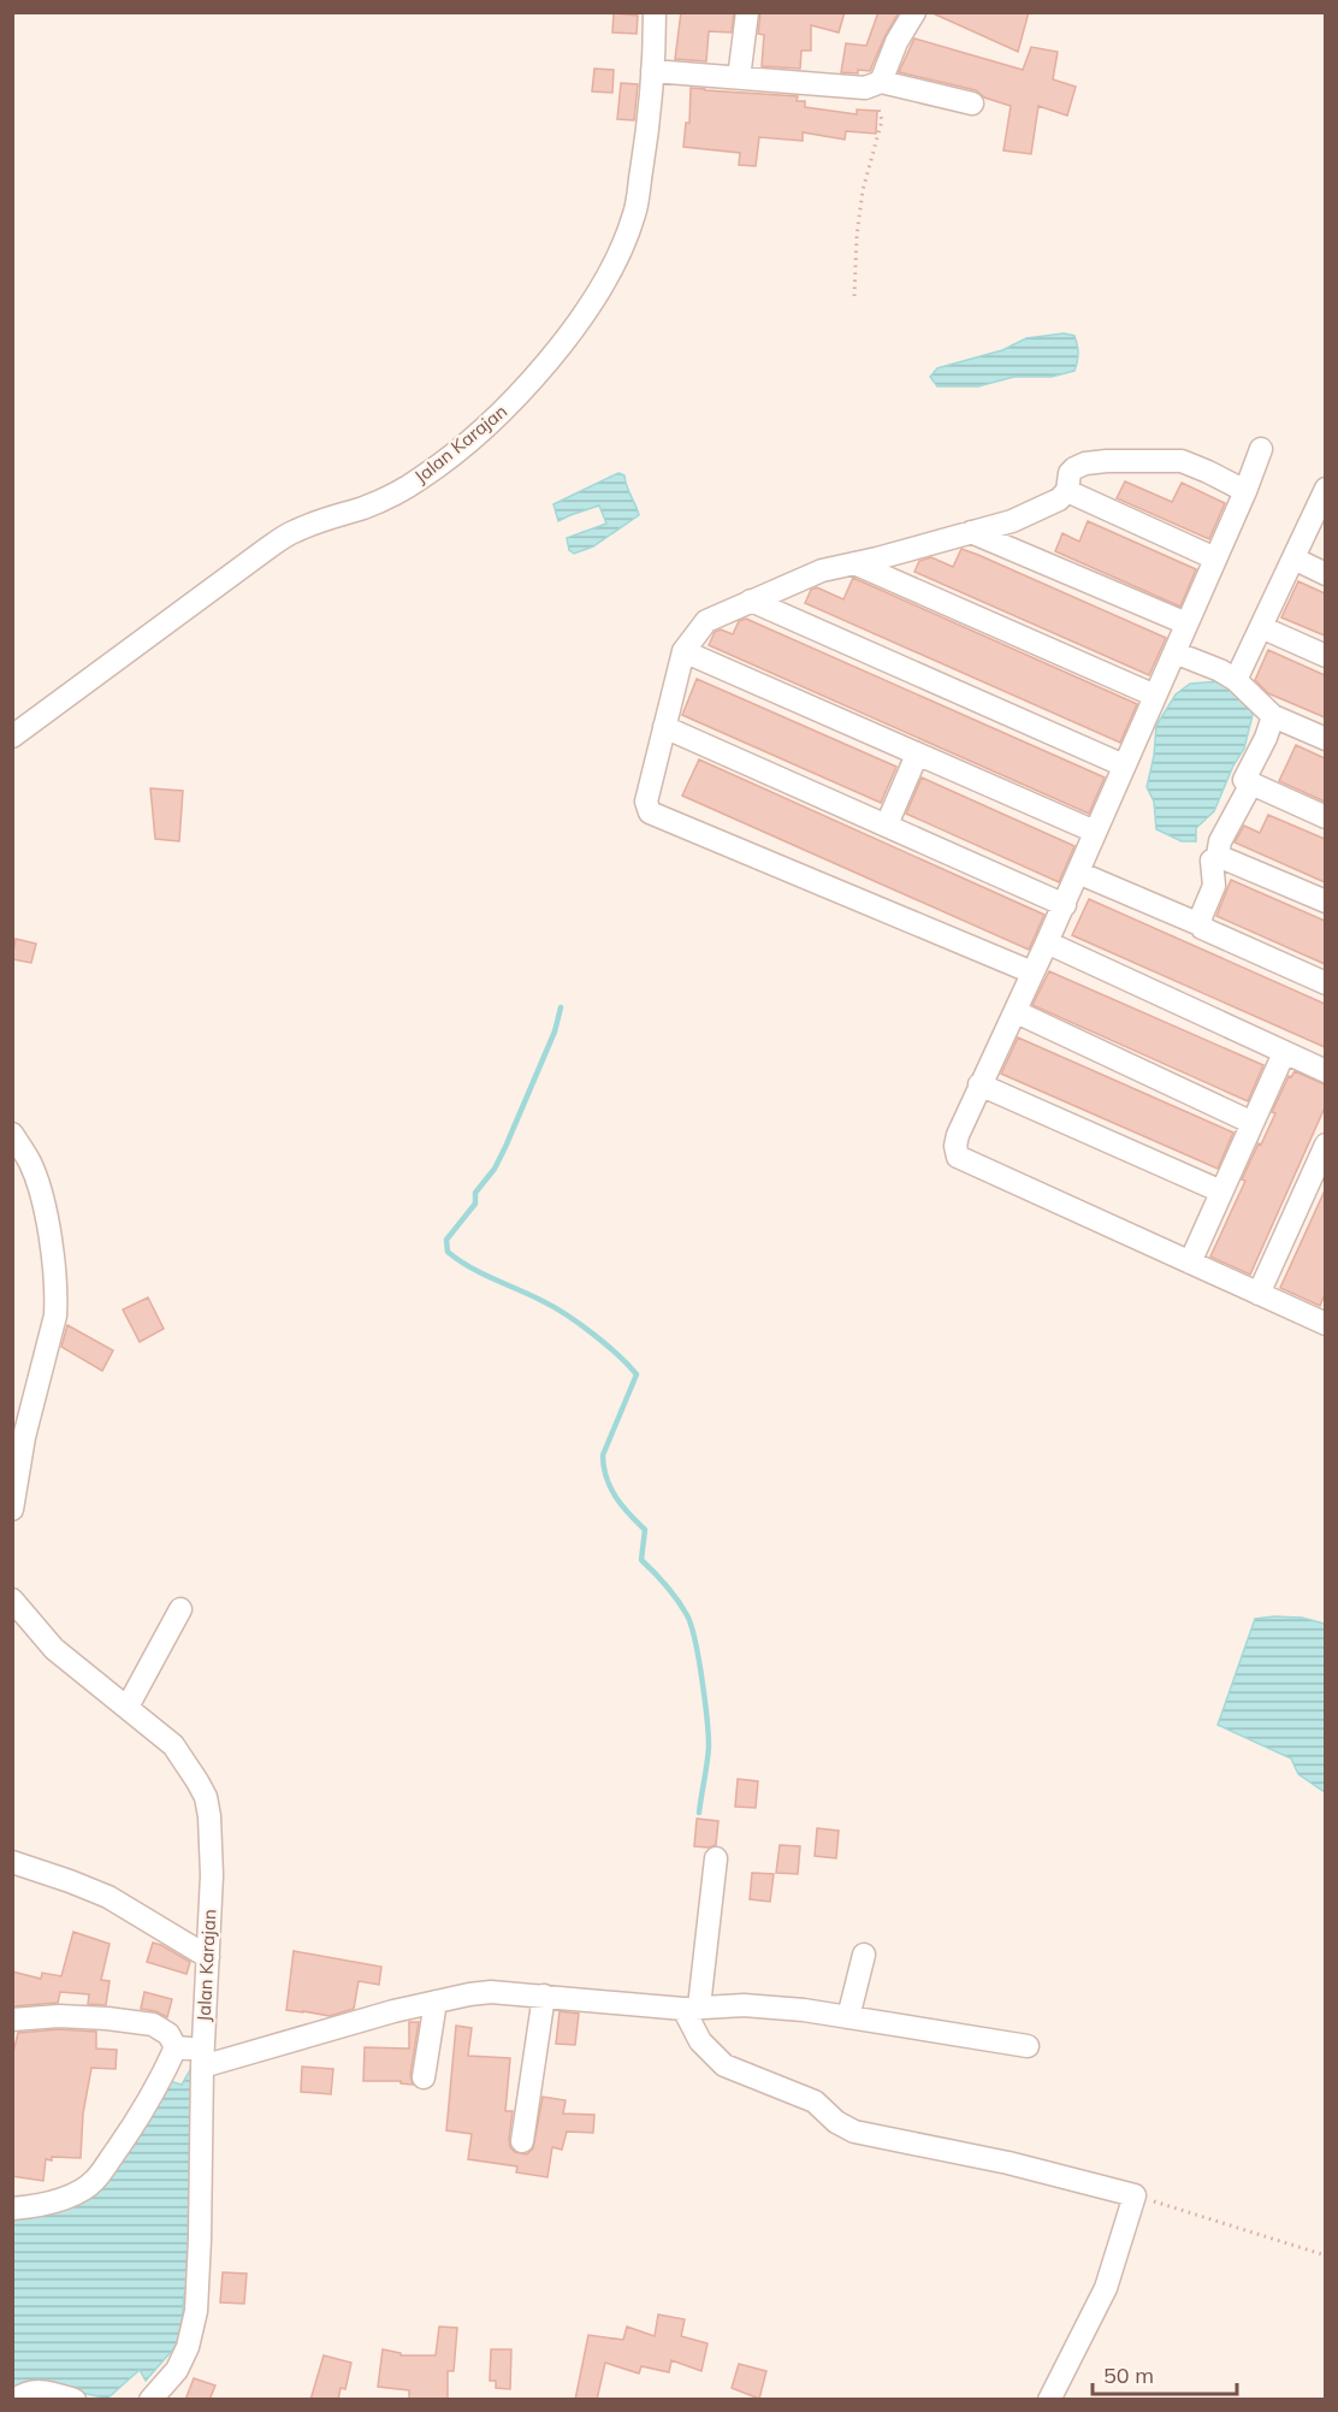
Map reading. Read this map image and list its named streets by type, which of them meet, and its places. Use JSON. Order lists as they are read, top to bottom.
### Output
{
  "streets": {
    "street": ["Jalan Karajan"]
  },
  "scale_bar": "50 m"
}
